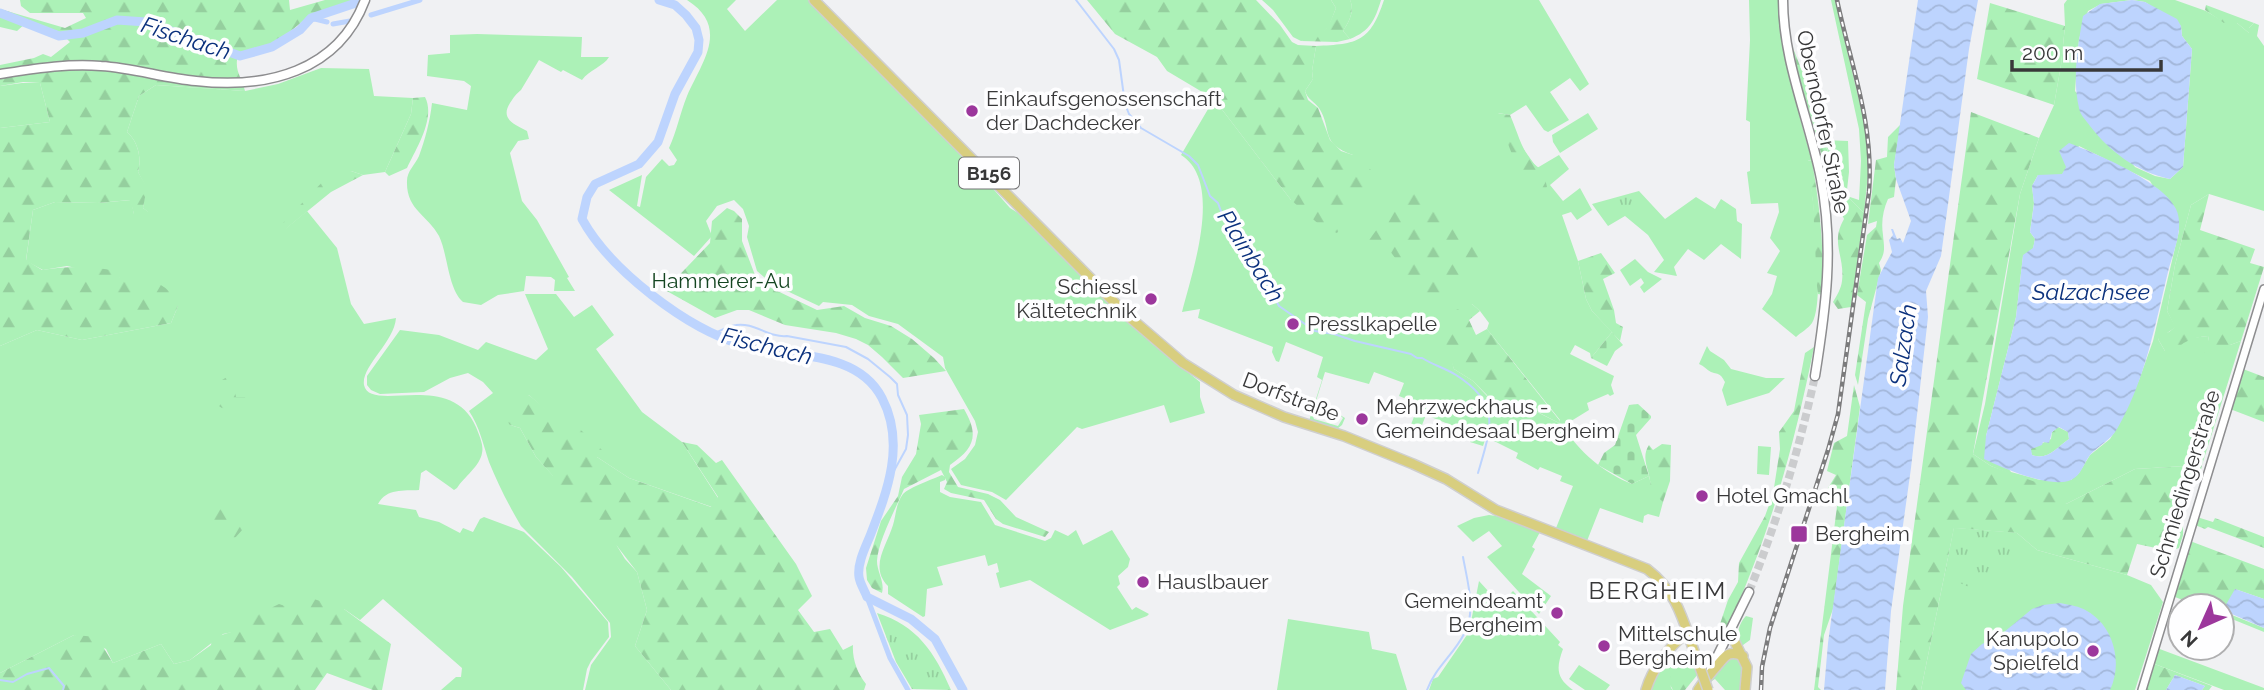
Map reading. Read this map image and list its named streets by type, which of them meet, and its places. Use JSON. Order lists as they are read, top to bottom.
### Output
{
  "streets": {
    "main road": ["Oberndorfer Straße", "B156", "Dorfstraße"],
    "street": ["Schmiedingerstraße"]
  },
  "crossings": [
    ["B156", "Dorfstraße"]
  ],
  "districts": ["BERGHEIM"],
  "water": [
    "Fischach",
    "Plainbach",
    "Salzachsee",
    "Salzach"
  ],
  "parks": ["Hammerer-Au"],
  "places": {
    "other": [
      "Einkaufsgenossenschaft der Dachdecker",
      "Schiessl Kältetechnik",
      "Presslkapelle",
      "Mehrzweckhaus - Gemeindesaal Bergheim",
      "Hotel Gmachl",
      "Hauslbauer",
      "Gemeindeamt Bergheim",
      "Mittelschule Bergheim",
      "Kanupolo Spielfeld"
    ],
    "transit": ["Bergheim"]
  },
  "scale_bar": "200 m",
  "north": "bottom left"
}
